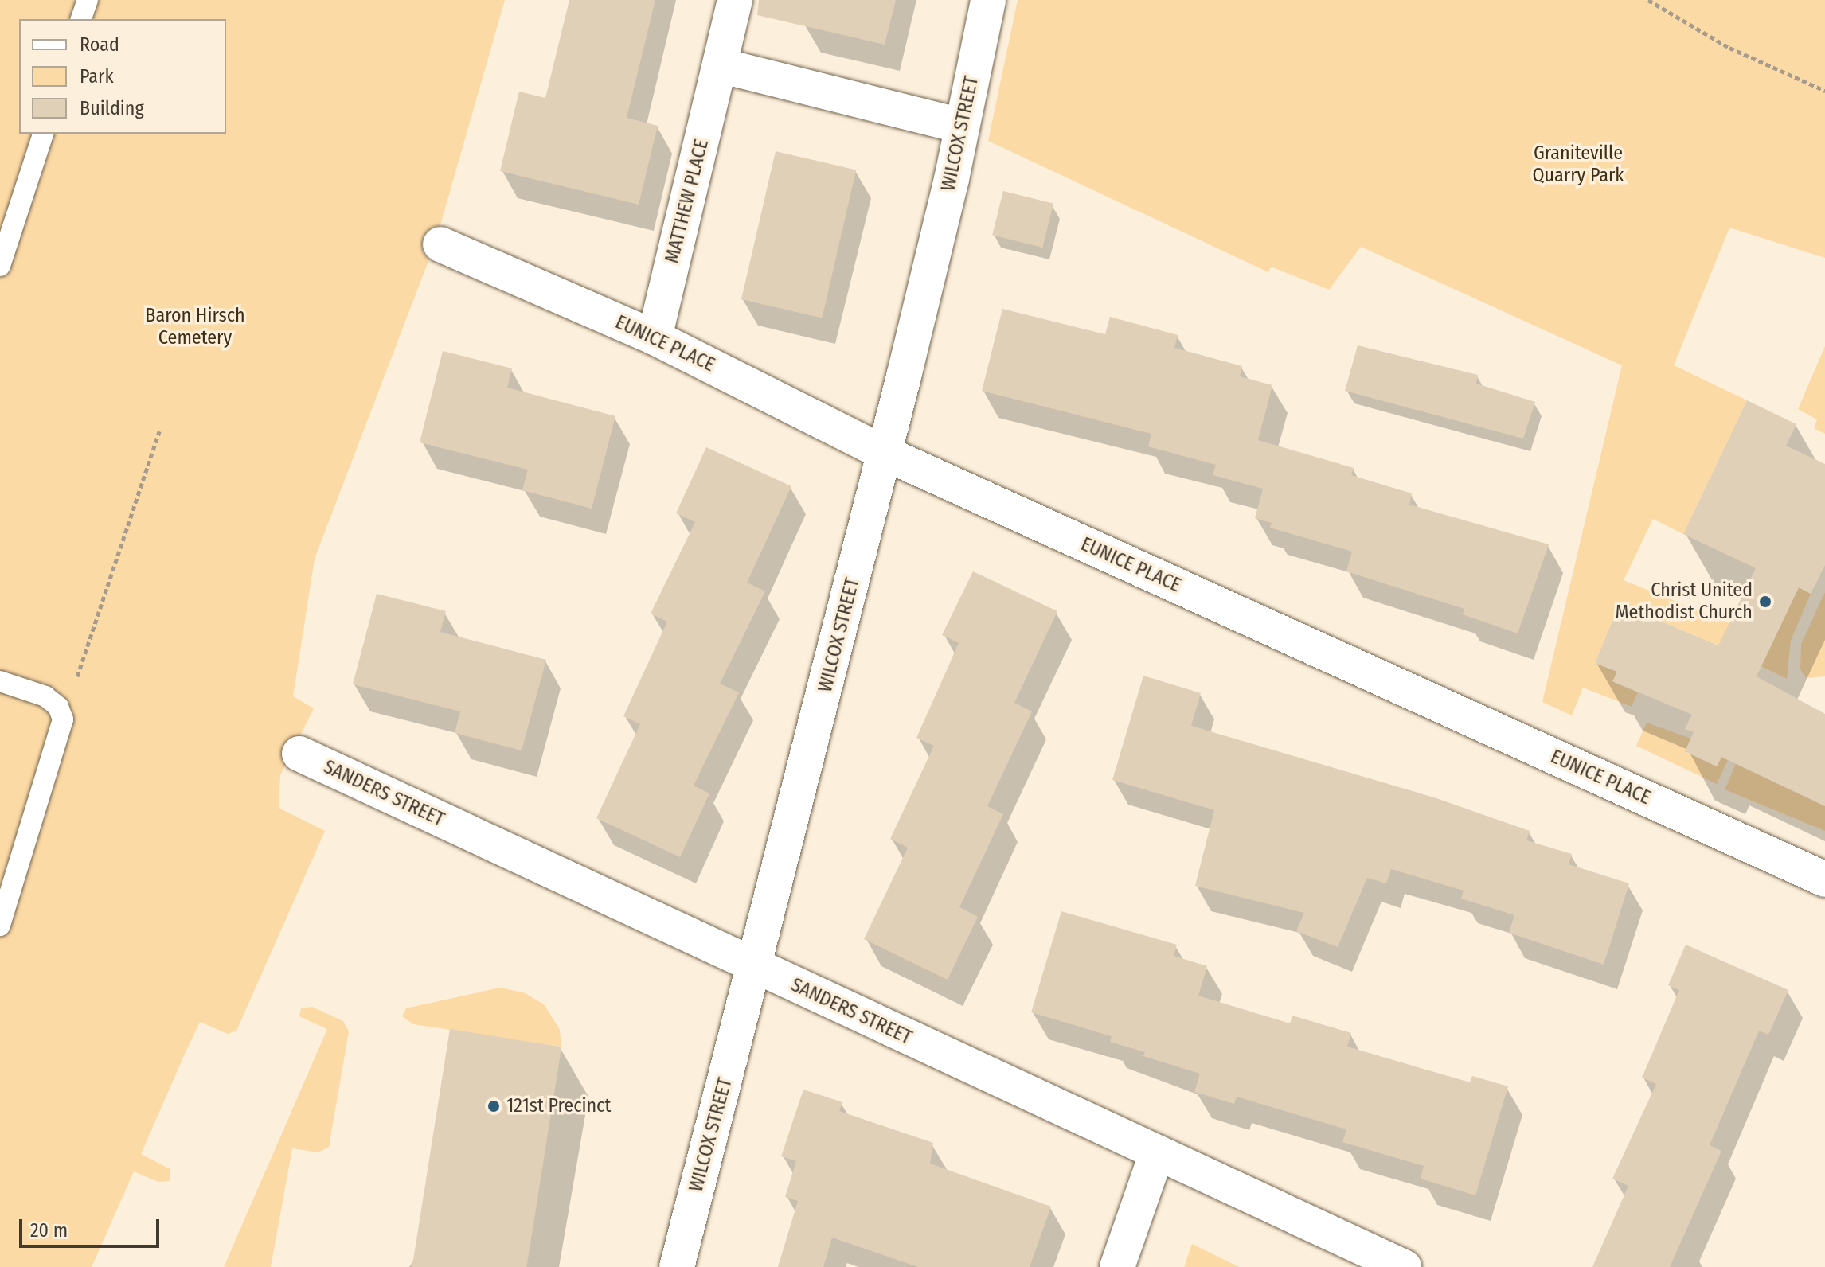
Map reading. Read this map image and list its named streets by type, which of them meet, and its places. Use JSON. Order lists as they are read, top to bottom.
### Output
{
  "streets": {
    "street": [
      "WILCOX STREET",
      "MATTHEW PLACE",
      "EUNICE PLACE",
      "SANDERS STREET"
    ]
  },
  "crossings": [
    ["WILCOX STREET", "EUNICE PLACE"],
    ["WILCOX STREET", "SANDERS STREET"],
    ["MATTHEW PLACE", "EUNICE PLACE"]
  ],
  "parks": ["Graniteville Quarry Park", "Baron Hirsch Cemetery"],
  "places": ["Christ United Methodist Church", "121st Precinct"],
  "legend": ["Road", "Park", "Building"],
  "scale_bar": "20 m"
}
